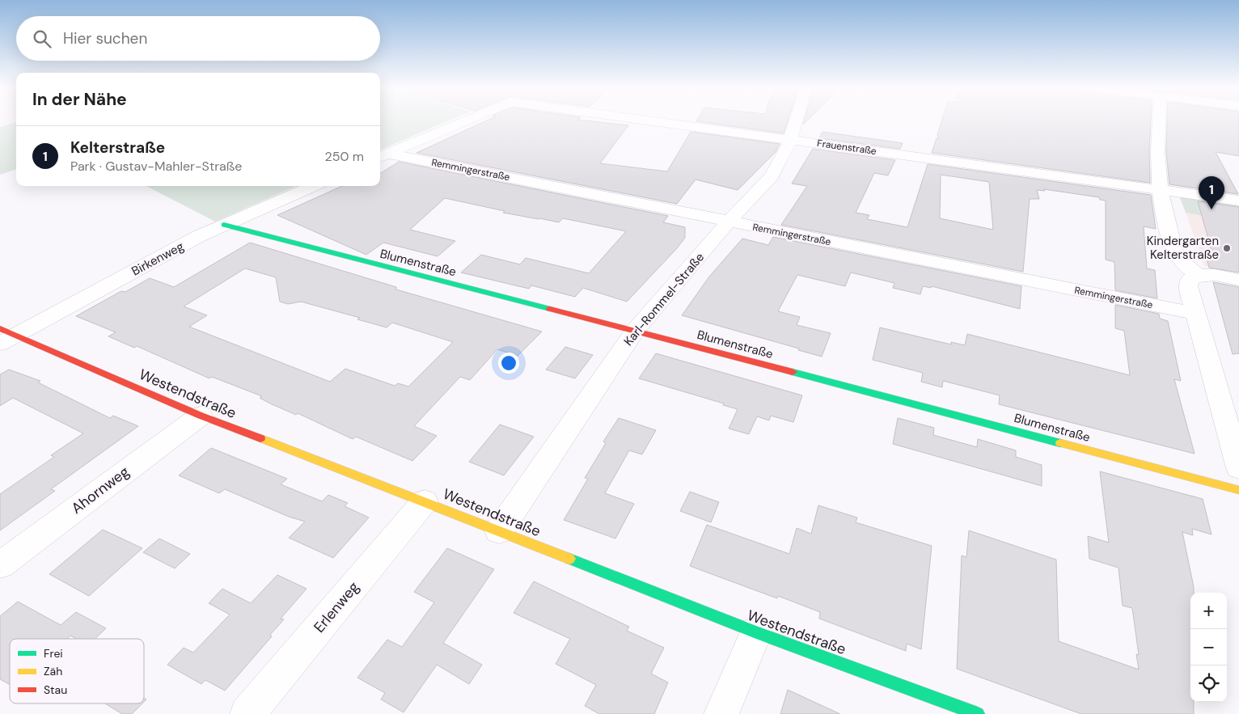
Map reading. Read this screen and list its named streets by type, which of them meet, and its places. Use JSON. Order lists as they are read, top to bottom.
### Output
{
  "streets": {
    "street": [
      "Frauenstraße",
      "Remmingerstraße",
      "Birkenweg",
      "Blumenstraße",
      "Karl-Rommel-Straße",
      "Westendstraße",
      "Ahornweg",
      "Erlenweg"
    ]
  },
  "crossings": [
    ["Frauenstraße", "Remmingerstraße"],
    ["Frauenstraße", "Karl-Rommel-Straße"],
    ["Remmingerstraße", "Karl-Rommel-Straße"],
    ["Birkenweg", "Blumenstraße"],
    ["Birkenweg", "Westendstraße"],
    ["Blumenstraße", "Karl-Rommel-Straße"],
    ["Karl-Rommel-Straße", "Westendstraße"],
    ["Westendstraße", "Ahornweg"],
    ["Westendstraße", "Erlenweg"]
  ],
  "places": ["Kindergarten Kelterstraße"],
  "legend": ["Frei", "Zäh", "Stau"],
  "page": {
    "search": "Hier suchen",
    "heading": "In der Nähe",
    "list": [
      {
        "mark": "1",
        "name": "Kelterstraße",
        "note": "Park · Gustav-Mahler-Straße",
        "value": "250 m"
      }
    ],
    "pins": "1",
    "map_buttons": ["+", "−"]
  }
}
